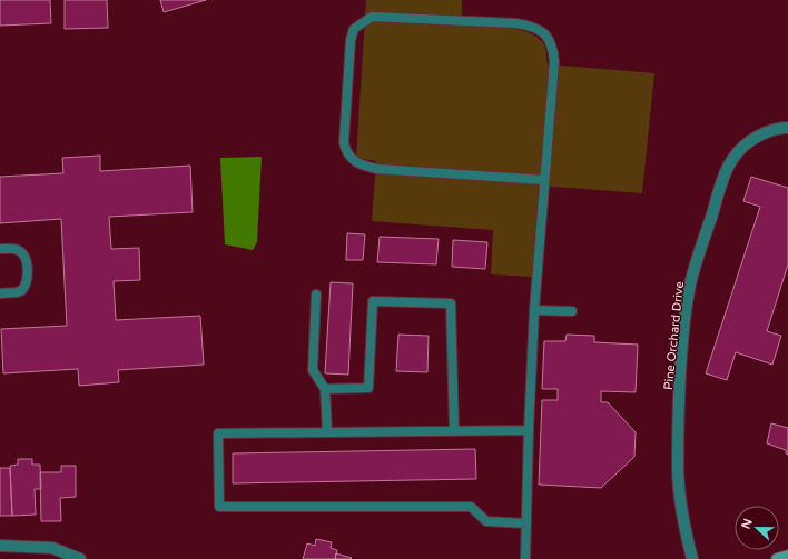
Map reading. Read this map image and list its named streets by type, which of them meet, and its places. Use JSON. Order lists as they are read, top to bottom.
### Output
{
  "streets": {
    "street": ["Pine Orchard Drive"]
  },
  "north": "left"
}
